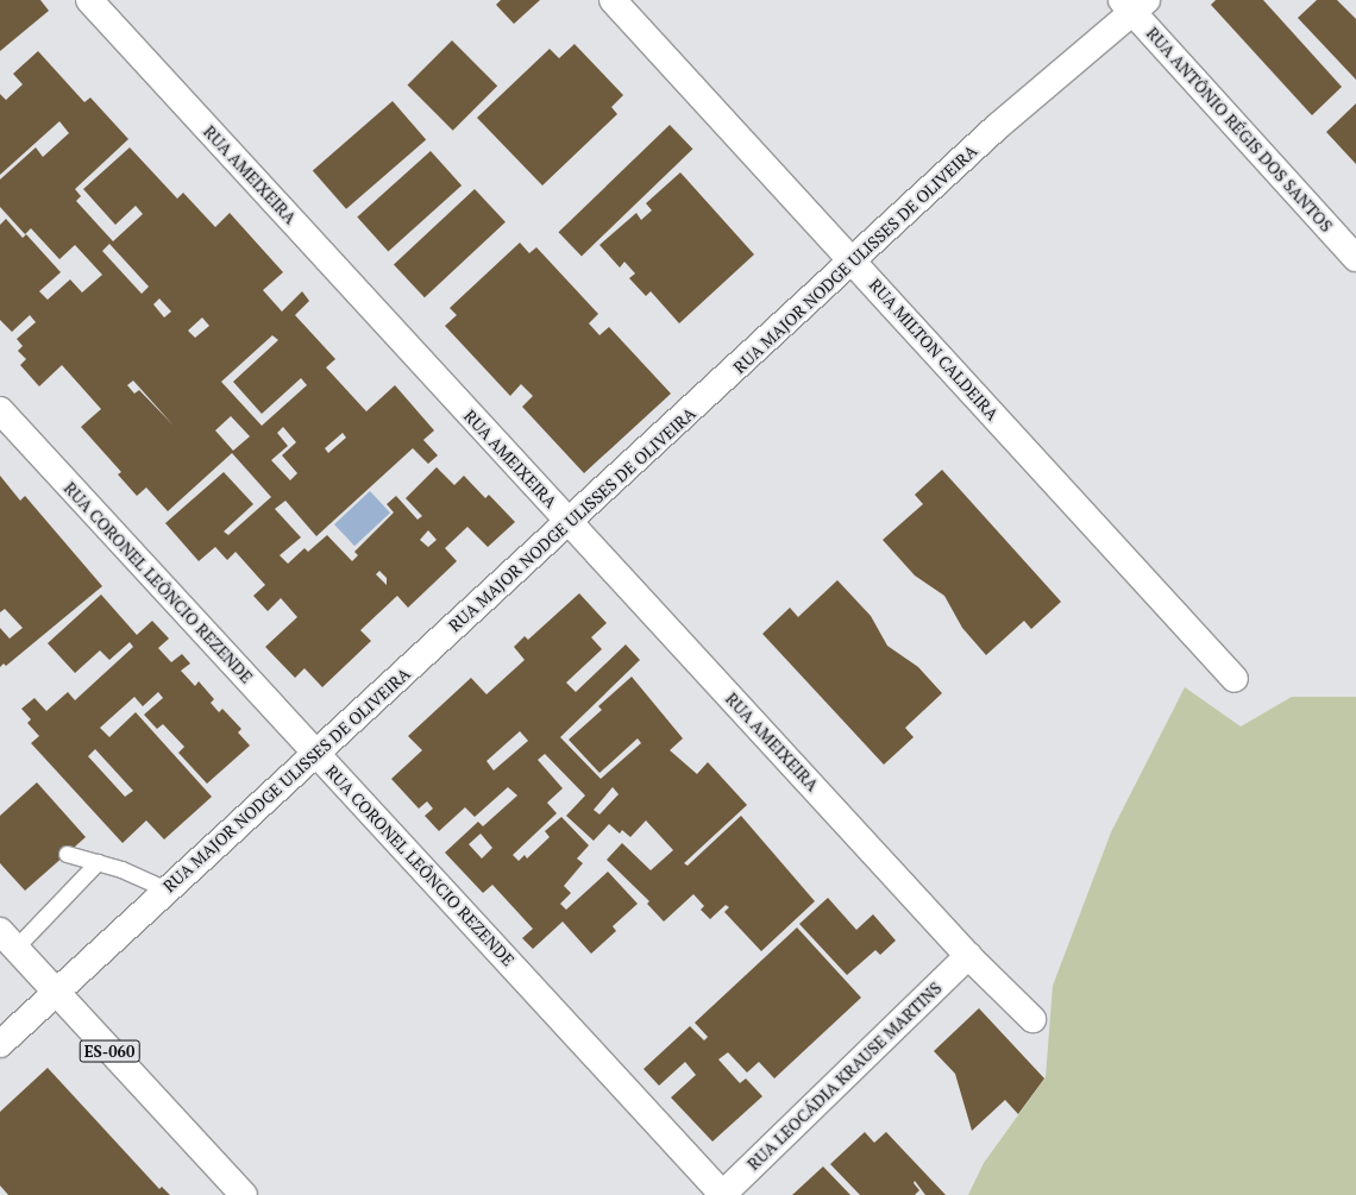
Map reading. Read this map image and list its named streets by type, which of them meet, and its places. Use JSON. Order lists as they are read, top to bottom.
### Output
{
  "streets": {
    "street": [
      "RUA ANTÔNIO RÉGIS DOS SANTOS",
      "RUA AMEIXEIRA",
      "RUA MAJOR NODGE ULISSES DE OLIVEIRA",
      "RUA MILTON CALDEIRA",
      "RUA CORONEL LEÔNCIO REZENDE",
      "ES-060",
      "RUA LEOCÁDIA KRAUSE MARTINS"
    ]
  },
  "crossings": [
    ["RUA ANTÔNIO RÉGIS DOS SANTOS", "RUA MAJOR NODGE ULISSES DE OLIVEIRA"],
    ["RUA AMEIXEIRA", "RUA MAJOR NODGE ULISSES DE OLIVEIRA"],
    ["RUA AMEIXEIRA", "RUA LEOCÁDIA KRAUSE MARTINS"],
    ["RUA MAJOR NODGE ULISSES DE OLIVEIRA", "RUA MILTON CALDEIRA"],
    ["RUA MAJOR NODGE ULISSES DE OLIVEIRA", "RUA CORONEL LEÔNCIO REZENDE"],
    ["RUA MAJOR NODGE ULISSES DE OLIVEIRA", "ES-060"],
    ["RUA CORONEL LEÔNCIO REZENDE", "RUA LEOCÁDIA KRAUSE MARTINS"]
  ]
}
